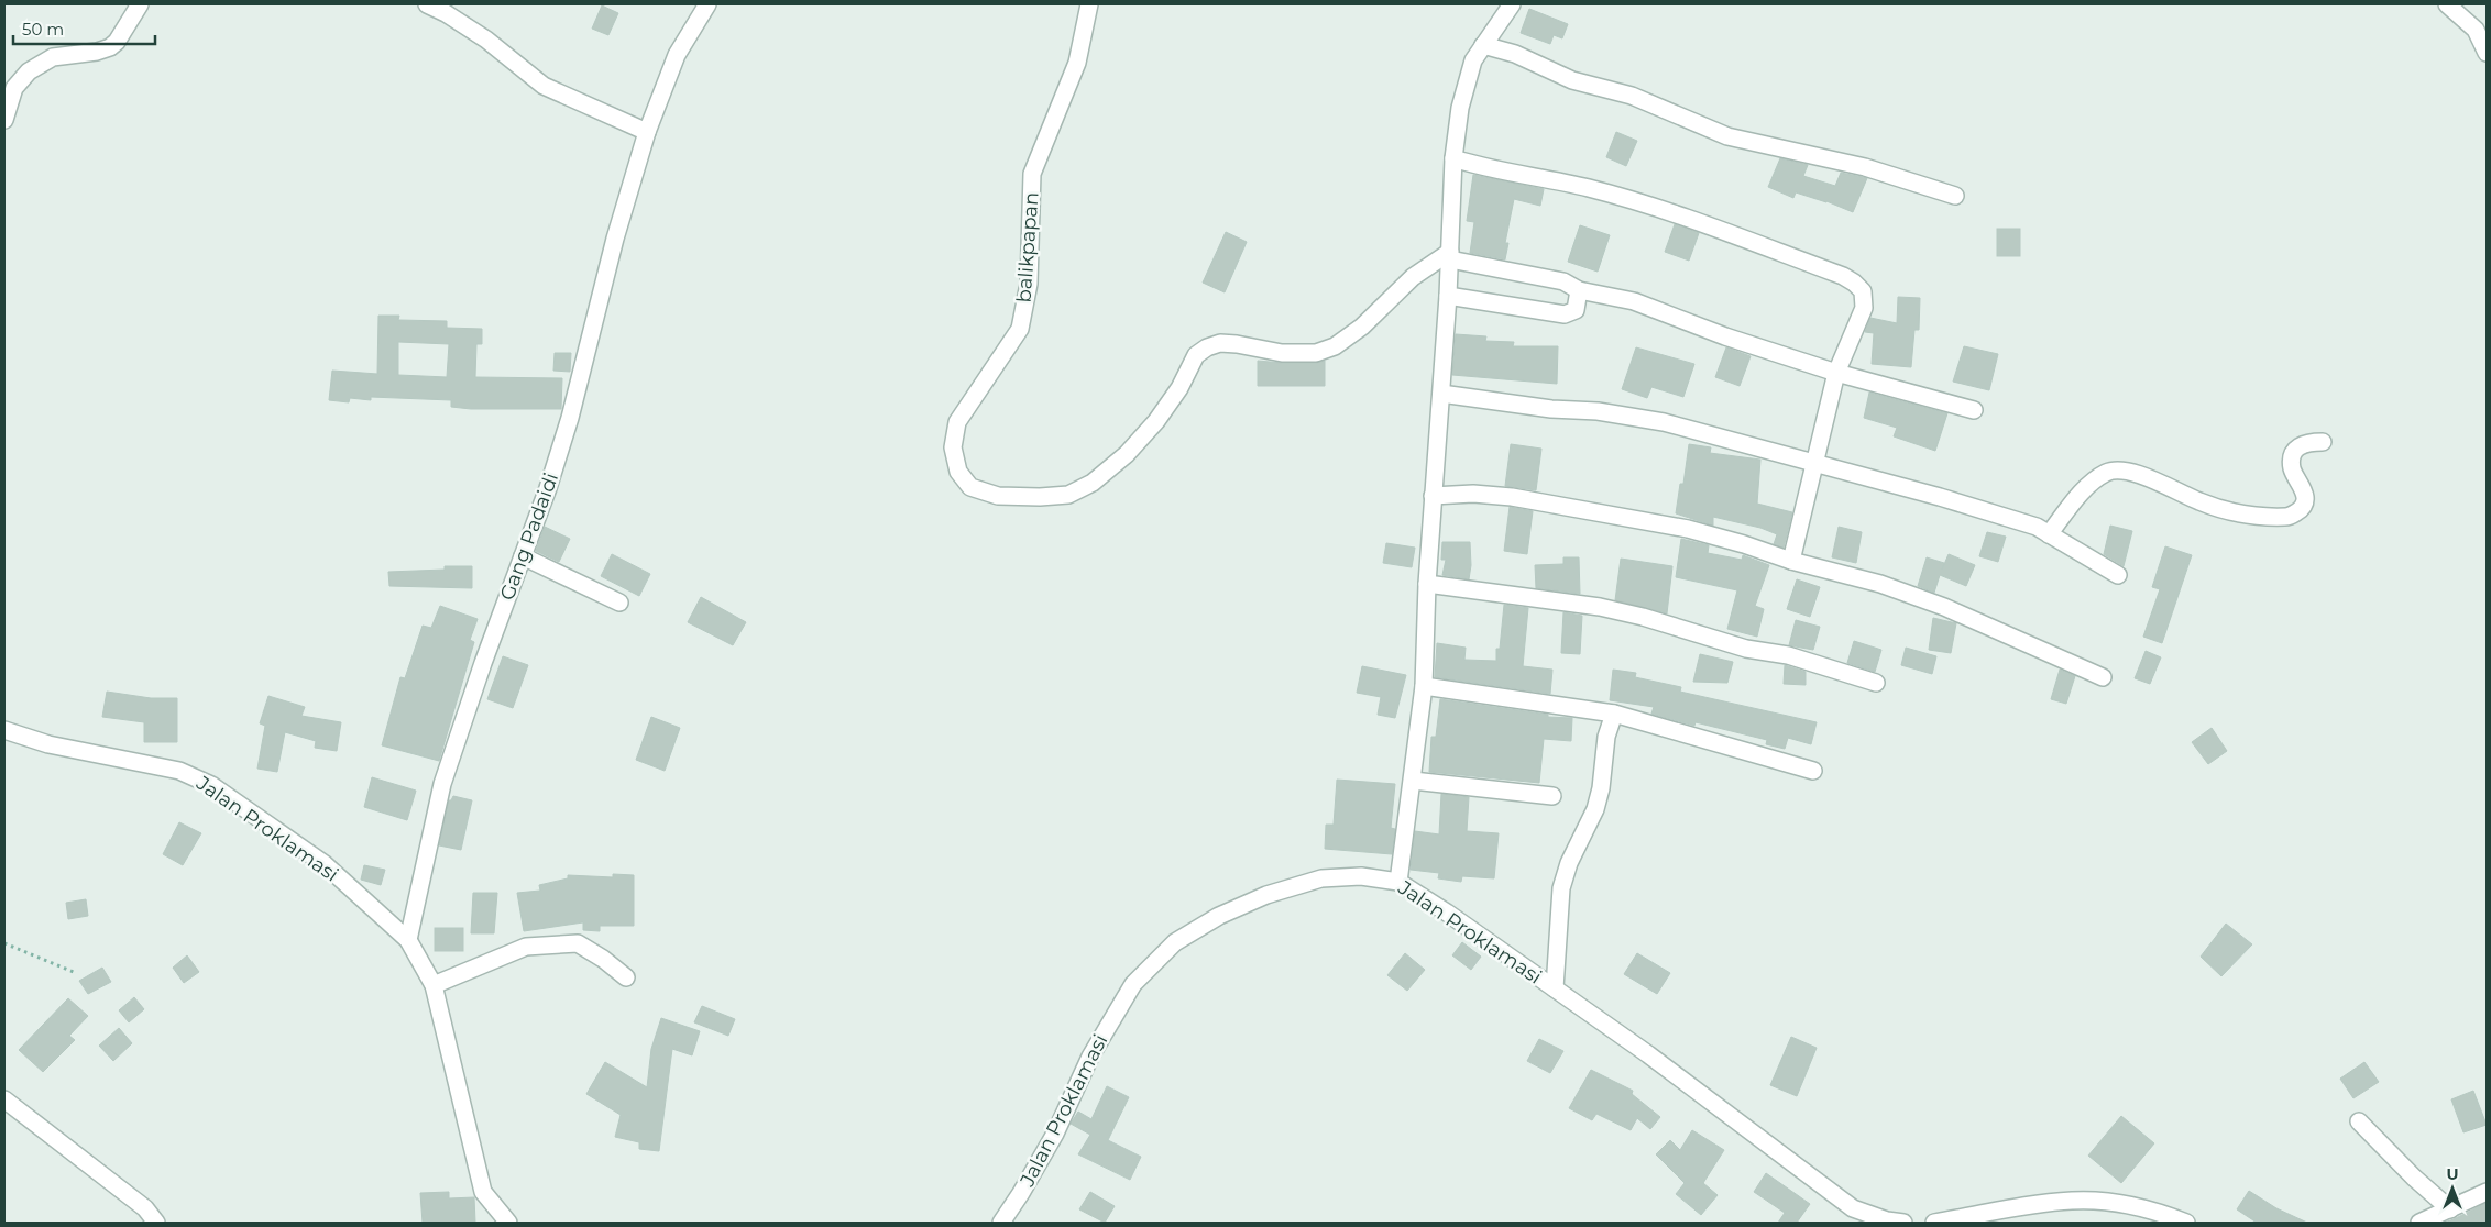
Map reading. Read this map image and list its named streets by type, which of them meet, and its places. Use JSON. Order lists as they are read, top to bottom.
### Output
{
  "streets": {
    "street": ["balikpapan", "Gang Padaidi", "Jalan Proklamasi"]
  },
  "crossings": [
    ["Gang Padaidi", "Jalan Proklamasi"]
  ],
  "scale_bar": "50 m",
  "north": "top"
}
